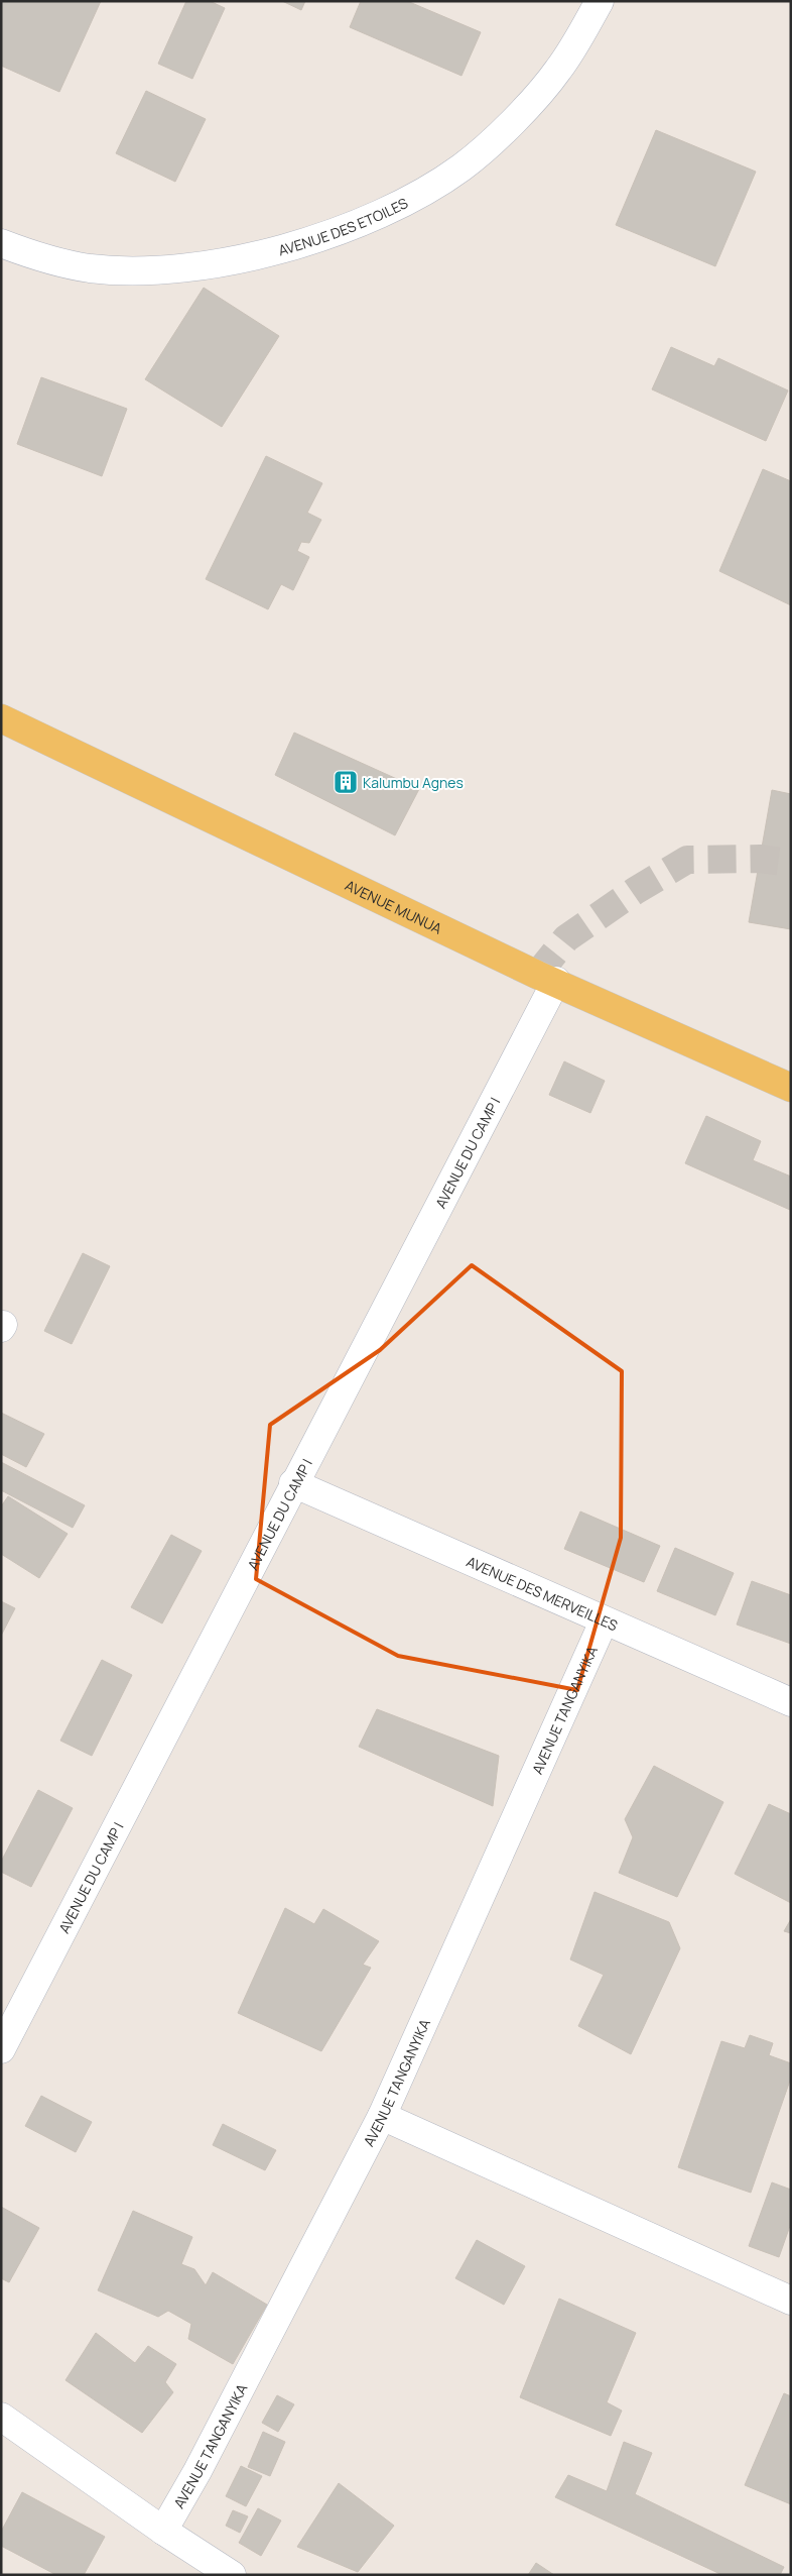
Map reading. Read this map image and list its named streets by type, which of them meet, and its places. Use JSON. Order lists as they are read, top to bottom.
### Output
{
  "streets": {
    "main road": ["AVENUE MUNUA"],
    "street": [
      "AVENUE DES ETOILES",
      "AVENUE DU CAMP I",
      "AVENUE DES MERVEILLES",
      "AVENUE TANGANYIKA"
    ]
  },
  "crossings": [
    ["AVENUE MUNUA", "AVENUE DU CAMP I"],
    ["AVENUE DU CAMP I", "AVENUE DES MERVEILLES"],
    ["AVENUE DES MERVEILLES", "AVENUE TANGANYIKA"]
  ],
  "places": {
    "building": ["Kalumbu Agnes"]
  }
}
